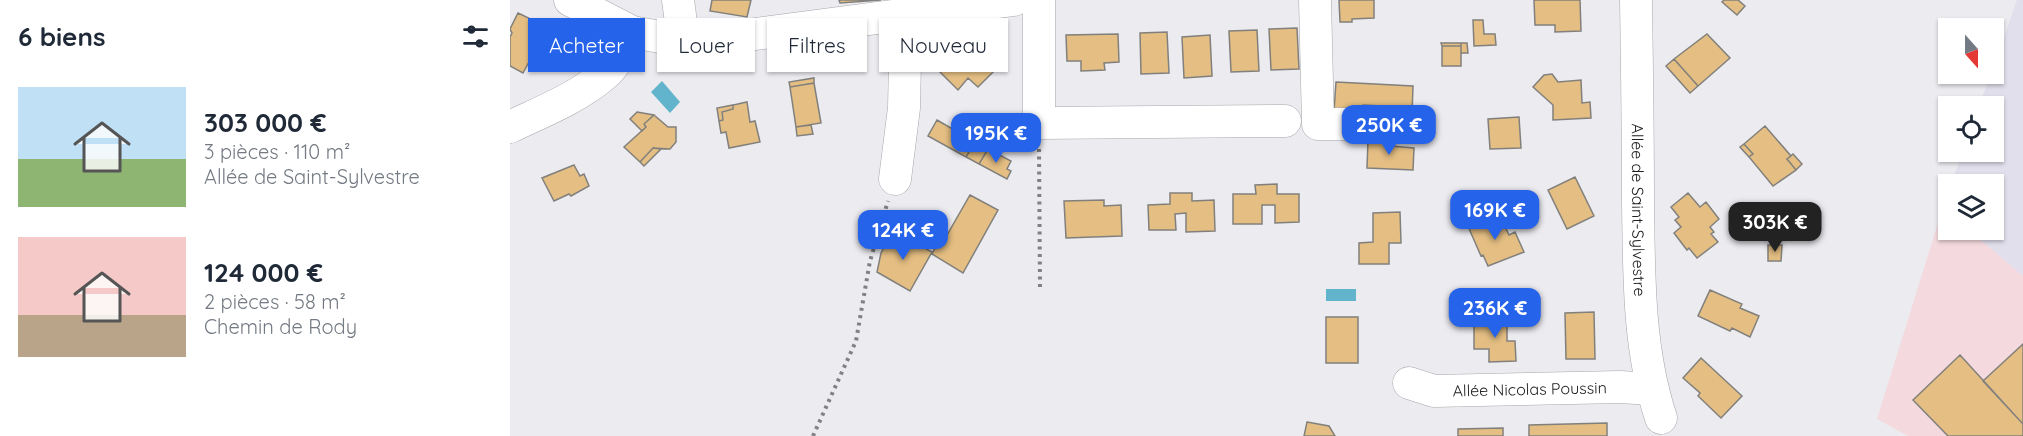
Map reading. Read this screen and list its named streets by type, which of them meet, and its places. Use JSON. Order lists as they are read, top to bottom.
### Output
{
  "streets": {
    "street": ["Allée de Saint-Sylvestre", "Allée Nicolas Poussin"]
  },
  "crossings": [
    ["Allée de Saint-Sylvestre", "Allée Nicolas Poussin"]
  ],
  "north": "bottom",
  "page": {
    "heading": "6 biens",
    "chip": [
      "Acheter",
      "Louer",
      "Filtres",
      "Nouveau"
    ],
    "list": [
      {
        "name": "303 000 €",
        "note": "3 pièces · 110 m² · Allée de Saint-Sylvestre"
      },
      {
        "name": "124 000 €",
        "note": "2 pièces · 58 m² · Chemin de Rody"
      }
    ],
    "price": [
      "250K €",
      "195K €",
      "169K €",
      "303K €",
      "124K €",
      "236K €"
    ]
  }
}
